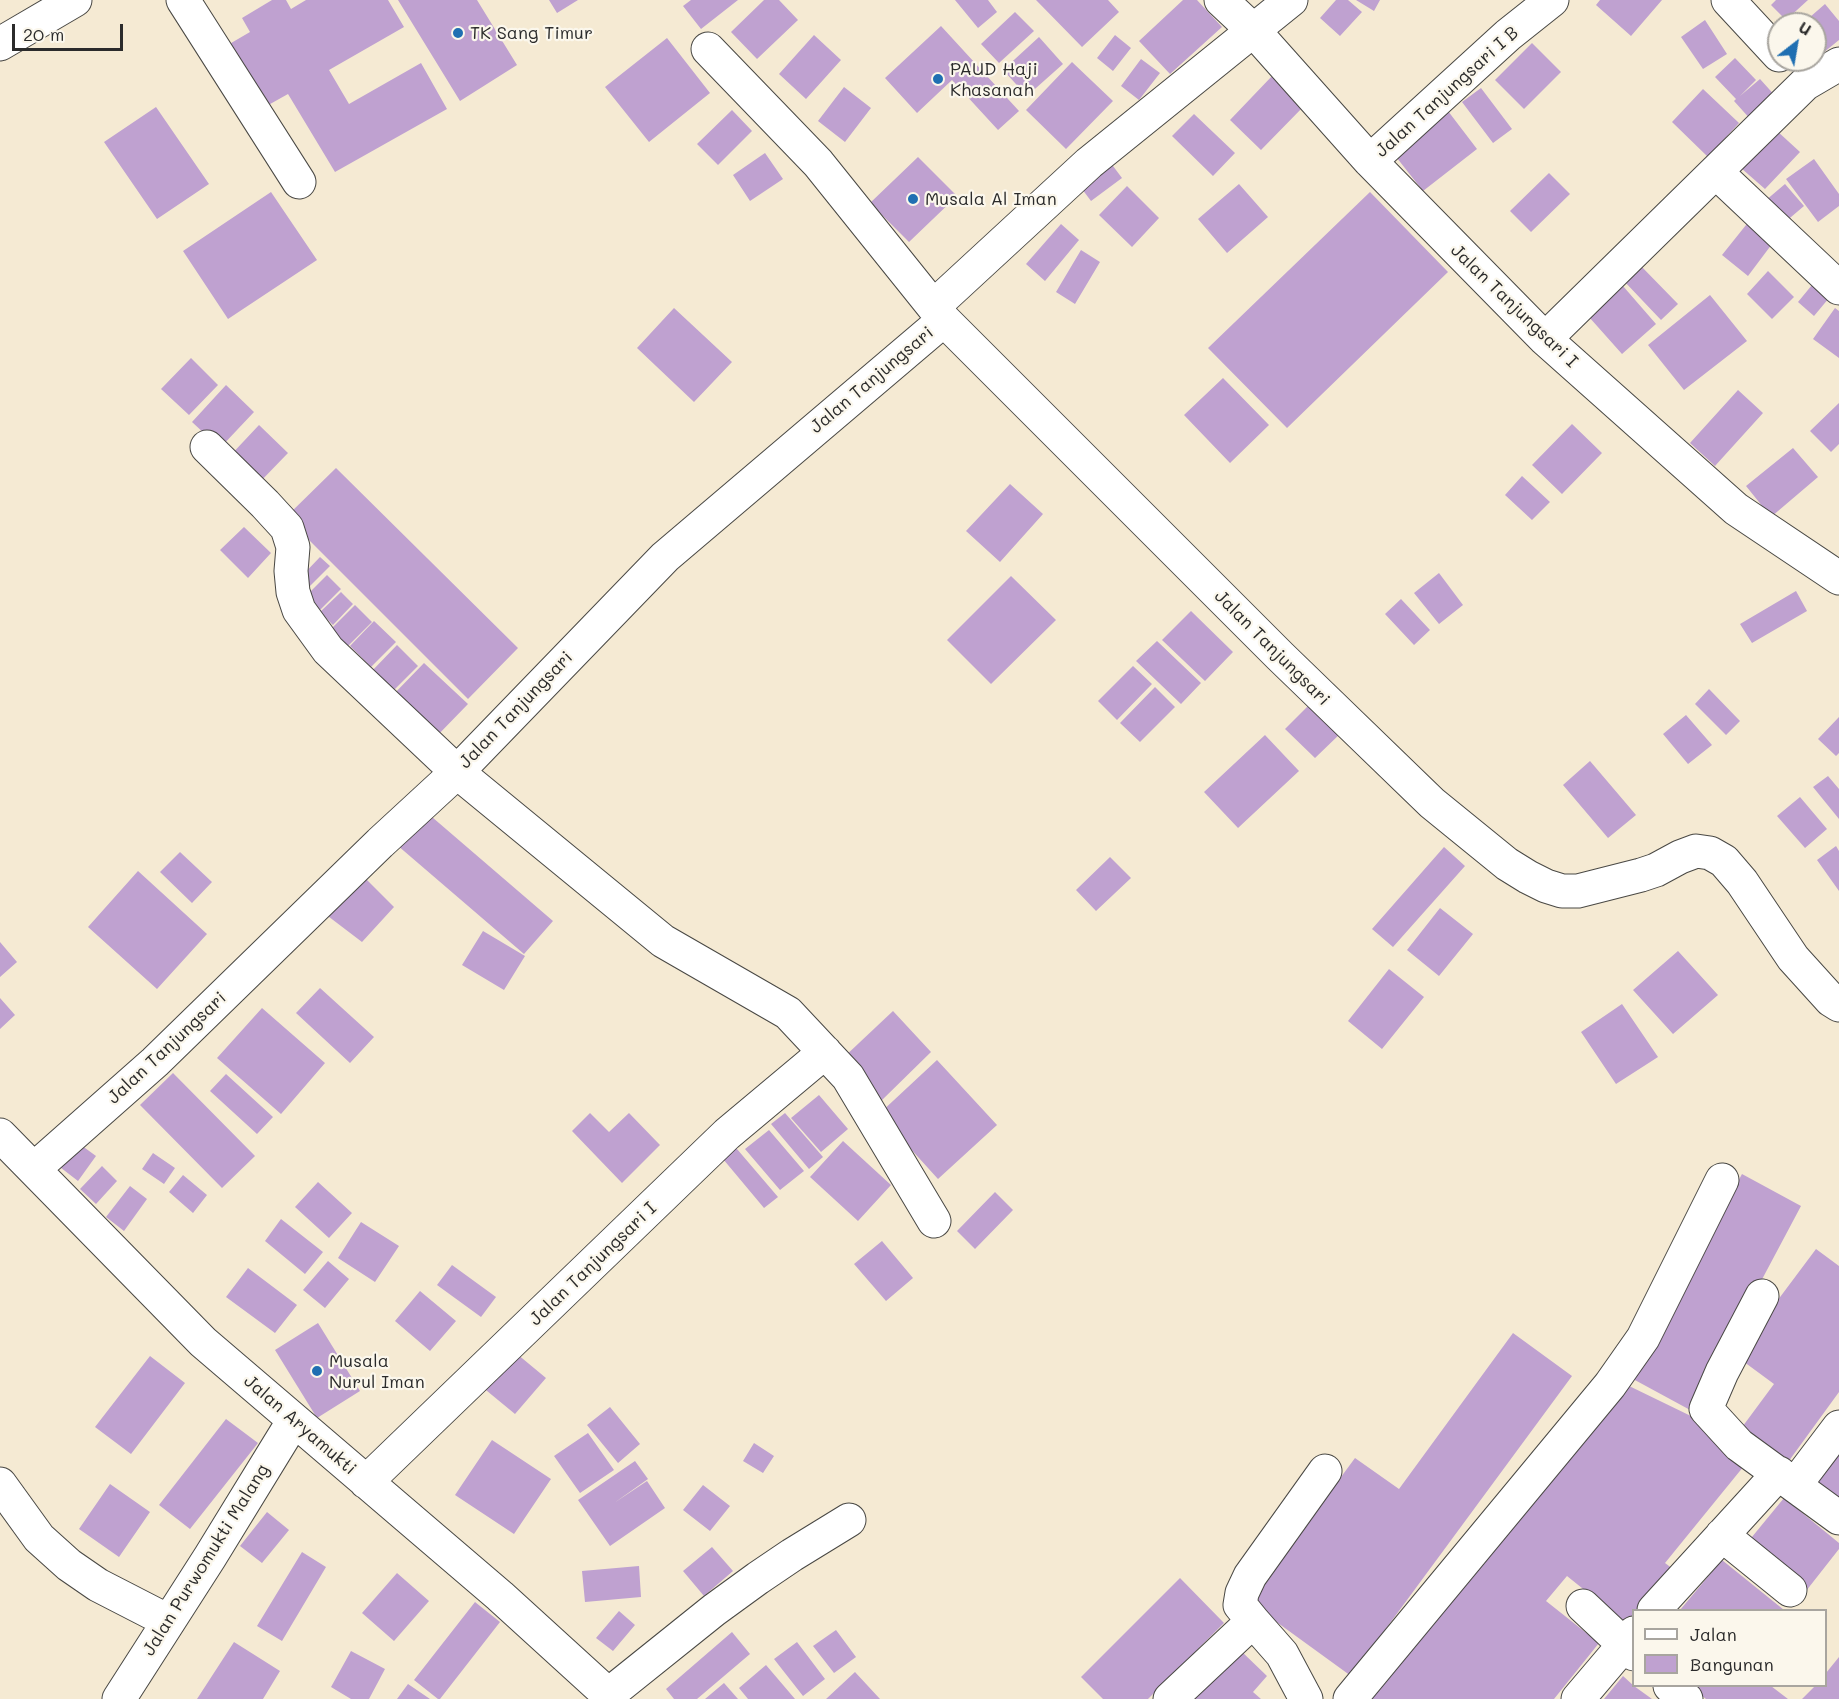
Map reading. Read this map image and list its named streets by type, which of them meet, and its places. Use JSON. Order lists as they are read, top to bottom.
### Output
{
  "streets": {
    "street": [
      "Jalan Tanjungsari I B",
      "Jalan Tanjungsari I",
      "Jalan Tanjungsari",
      "Jalan Aryamukti",
      "Jalan Purwomukti Malang"
    ]
  },
  "crossings": [
    ["Jalan Tanjungsari I B", "Jalan Tanjungsari I"],
    ["Jalan Tanjungsari I", "Jalan Tanjungsari"],
    ["Jalan Tanjungsari I", "Jalan Aryamukti"],
    ["Jalan Tanjungsari", "Jalan Aryamukti"],
    ["Jalan Aryamukti", "Jalan Purwomukti Malang"]
  ],
  "places": [
    "TK Sang Timur",
    "PAUD Haji Khasanah",
    "Musala Al Iman",
    "Musala Nurul Iman"
  ],
  "legend": ["Jalan", "Bangunan"],
  "scale_bar": "20 m",
  "north": "top right"
}
